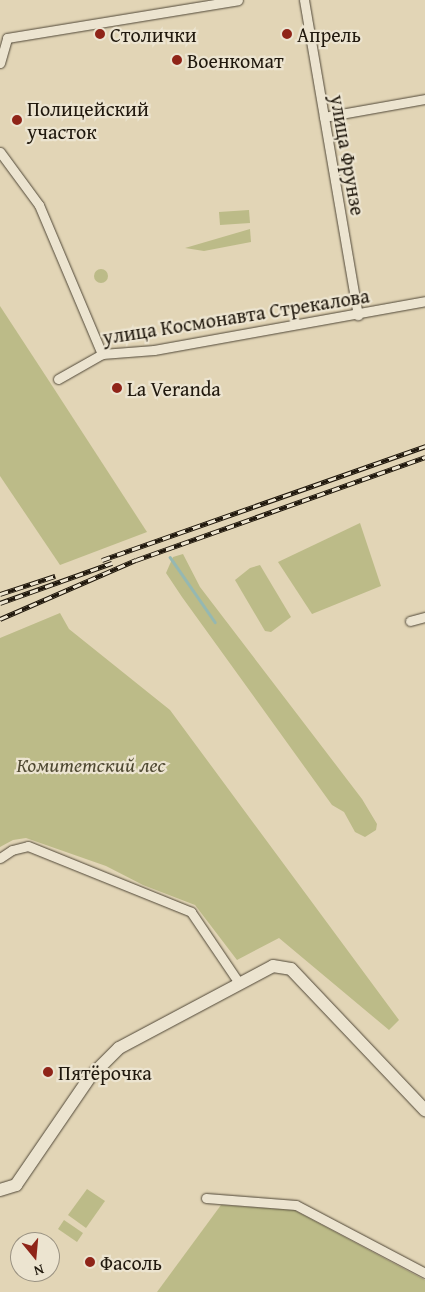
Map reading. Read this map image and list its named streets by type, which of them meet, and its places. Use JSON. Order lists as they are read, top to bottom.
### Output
{
  "streets": {
    "street": ["улица Фрунзе", "улица Космонавта Стрекалова"]
  },
  "crossings": [
    ["улица Фрунзе", "улица Космонавта Стрекалова"]
  ],
  "parks": ["Комитетский лес"],
  "places": [
    "Столички",
    "Апрель",
    "Военкомат",
    "Полицейский участок",
    "La Veranda",
    "Пятёрочка",
    "Фасоль"
  ],
  "north": "bottom"
}
